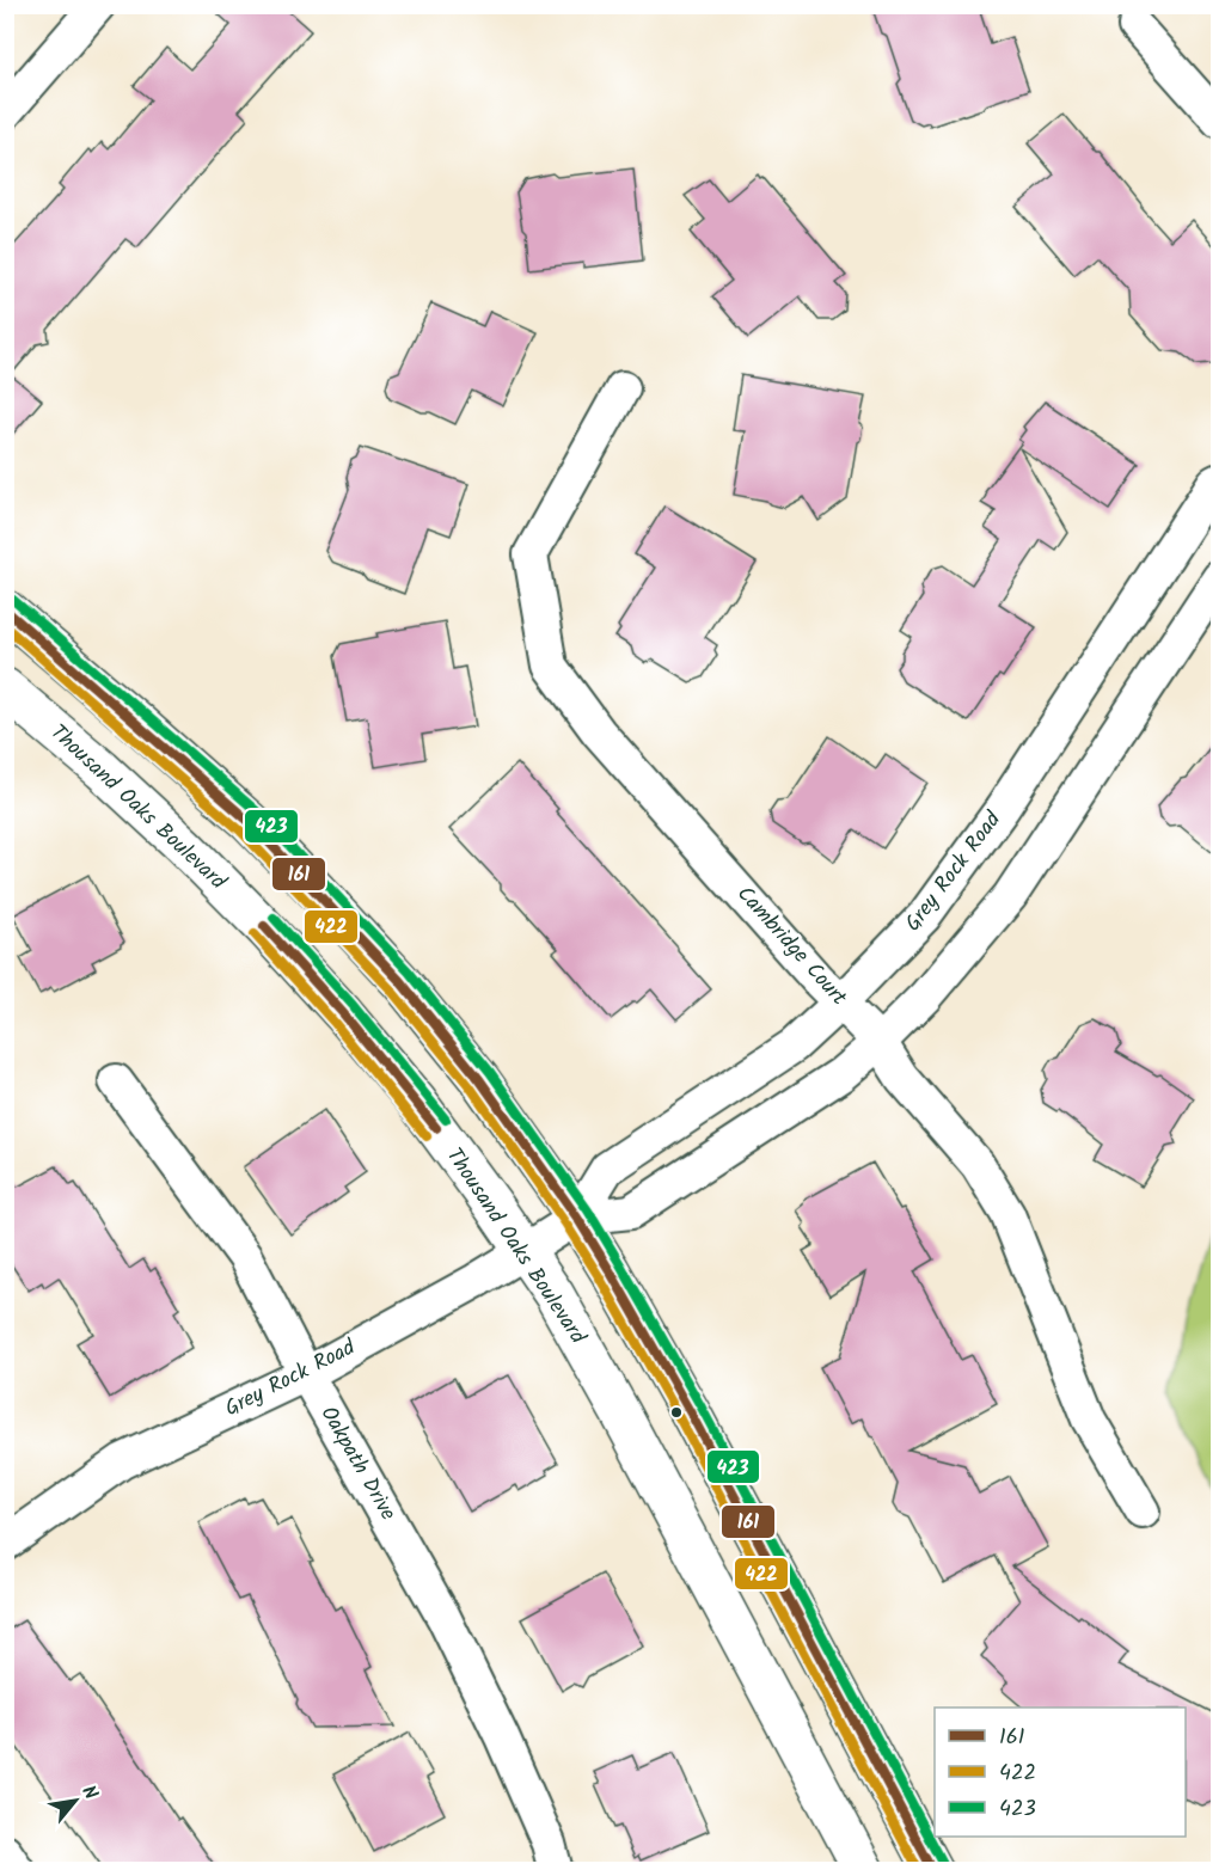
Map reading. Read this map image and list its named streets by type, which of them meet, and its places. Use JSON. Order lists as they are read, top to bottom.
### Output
{
  "streets": {
    "main road": ["Thousand Oaks Boulevard"],
    "street": ["Grey Rock Road", "Cambridge Court", "Oakpath Drive"]
  },
  "crossings": [
    ["Thousand Oaks Boulevard", "Grey Rock Road"],
    ["Grey Rock Road", "Cambridge Court"],
    ["Grey Rock Road", "Oakpath Drive"]
  ],
  "lines": ["transit line 423", "transit line 161", "transit line 422"],
  "legend": ["161", "422", "423"],
  "north": "top right"
}
